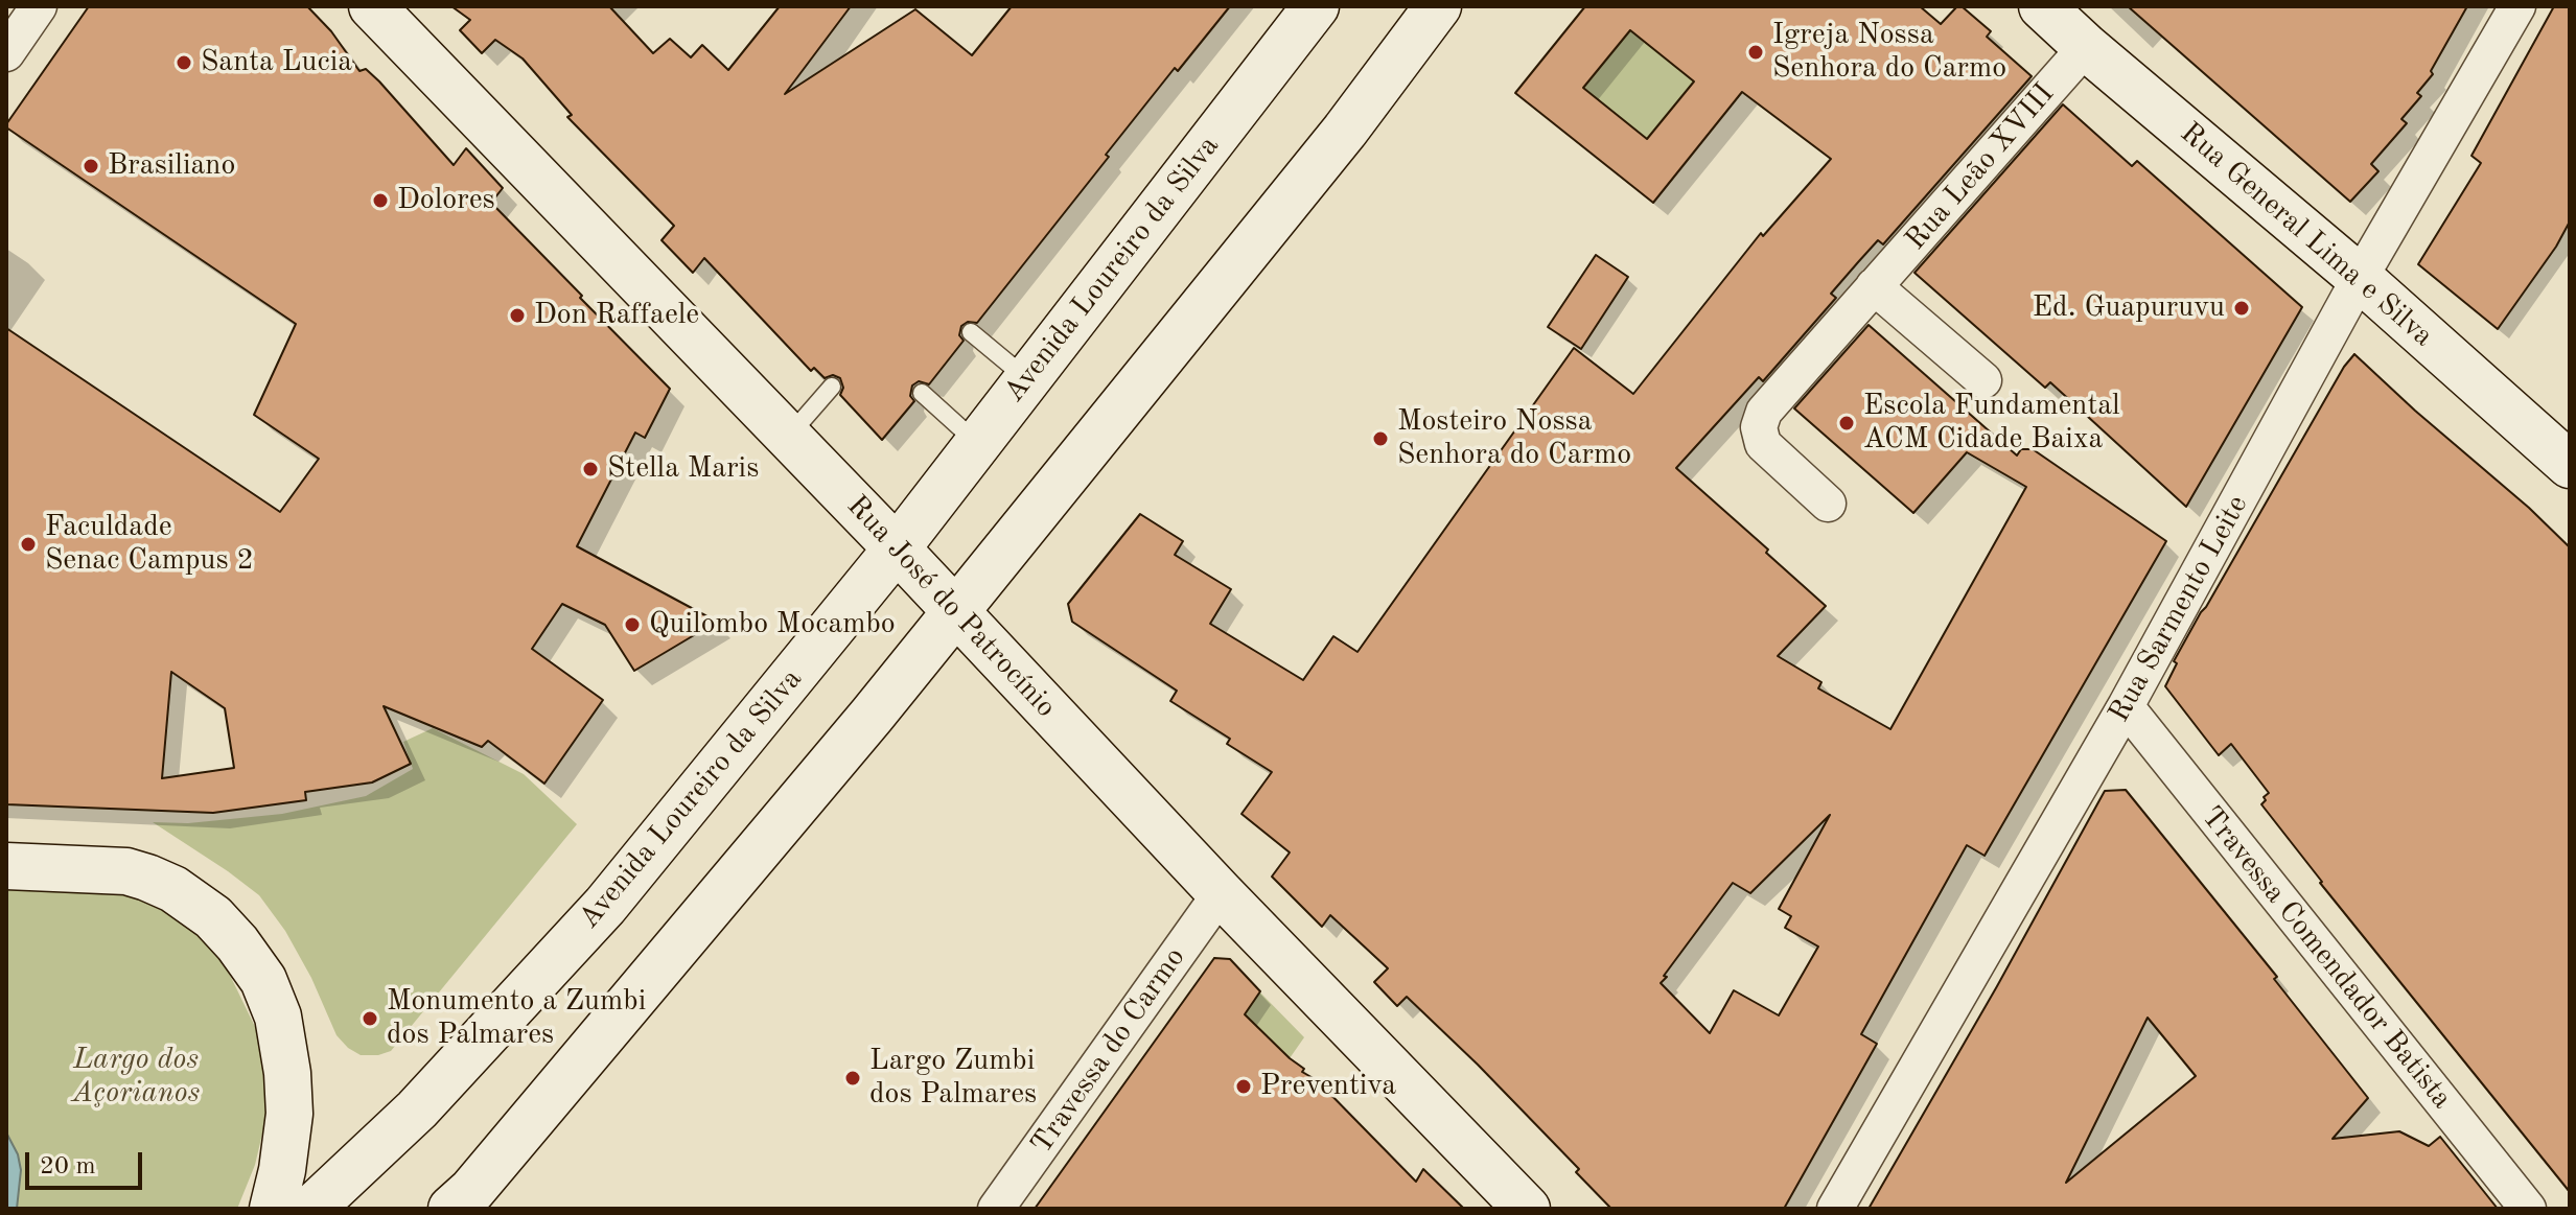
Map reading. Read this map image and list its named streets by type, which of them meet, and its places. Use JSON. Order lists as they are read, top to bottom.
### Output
{
  "streets": {
    "main road": ["Rua General Lima e Silva", "Avenida Loureiro da Silva", "Rua José do Patrocínio"],
    "street": [
      "Rua Leão XVIII",
      "Rua Sarmento Leite",
      "Travessa Comendador Batista",
      "Travessa do Carmo"
    ]
  },
  "crossings": [
    ["Rua Leão XVIII", "Rua General Lima e Silva"],
    ["Rua General Lima e Silva", "Rua Sarmento Leite"],
    ["Avenida Loureiro da Silva", "Rua José do Patrocínio"],
    ["Rua José do Patrocínio", "Travessa do Carmo"],
    ["Rua Sarmento Leite", "Travessa Comendador Batista"]
  ],
  "parks": ["Largo dos Açorianos"],
  "places": [
    "Igreja Nossa Senhora do Carmo",
    "Santa Lucia",
    "Brasiliano",
    "Dolores",
    "Ed. Guapuruvu",
    "Don Raffaele",
    "Escola Fundamental ACM Cidade Baixa",
    "Mosteiro Nossa Senhora do Carmo",
    "Stella Maris",
    "Faculdade Senac Campus 2",
    "Quilombo Mocambo",
    "Monumento a Zumbi dos Palmares",
    "Largo Zumbi dos Palmares",
    "Preventiva"
  ],
  "scale_bar": "20 m"
}
